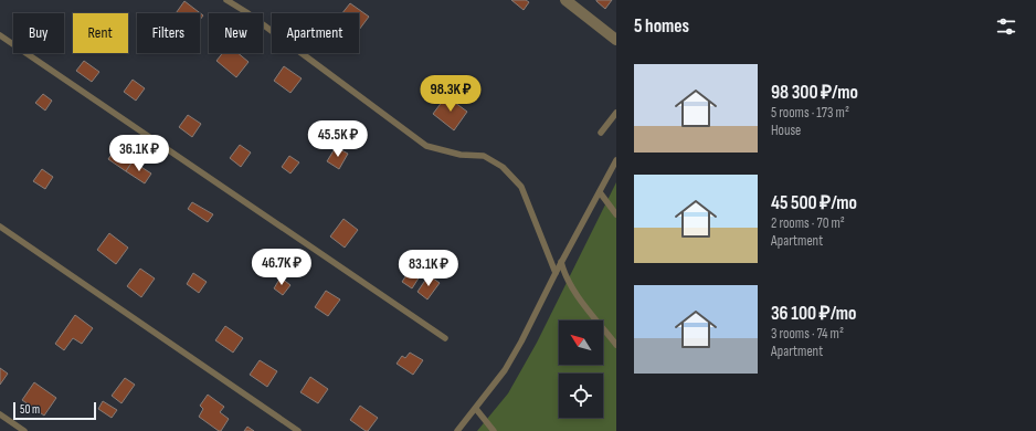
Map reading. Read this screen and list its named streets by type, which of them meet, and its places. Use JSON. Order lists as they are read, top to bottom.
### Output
{
  "scale_bar": "50 m",
  "north": "top left",
  "page": {
    "heading": "5 homes",
    "chip": [
      "Buy",
      "Rent",
      "Filters",
      "New",
      "Apartment"
    ],
    "list": [
      {
        "name": "98 300 ₽/mo",
        "note": "5 rooms · 173 m² · House"
      },
      {
        "name": "45 500 ₽/mo",
        "note": "2 rooms · 70 m² · Apartment"
      },
      {
        "name": "36 100 ₽/mo",
        "note": "3 rooms · 74 m² · Apartment"
      }
    ],
    "price": [
      "98.3K ₽",
      "45.5K ₽",
      "36.1K ₽",
      "46.7K ₽",
      "83.1K ₽"
    ],
    "scale": "50 m"
  }
}
